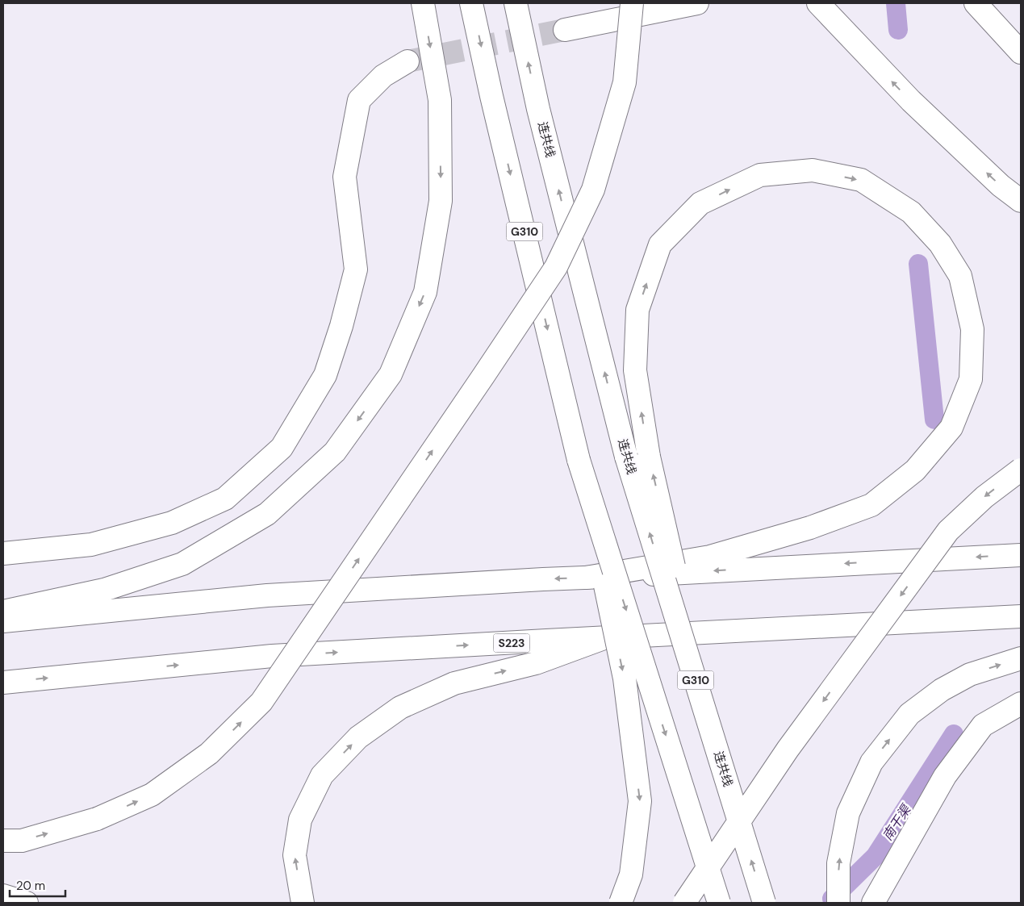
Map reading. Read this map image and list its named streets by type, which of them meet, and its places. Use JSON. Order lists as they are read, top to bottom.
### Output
{
  "streets": {
    "main road": ["连共线", "G310", "S223"]
  },
  "water": ["南干渠"],
  "scale_bar": "20 m"
}
